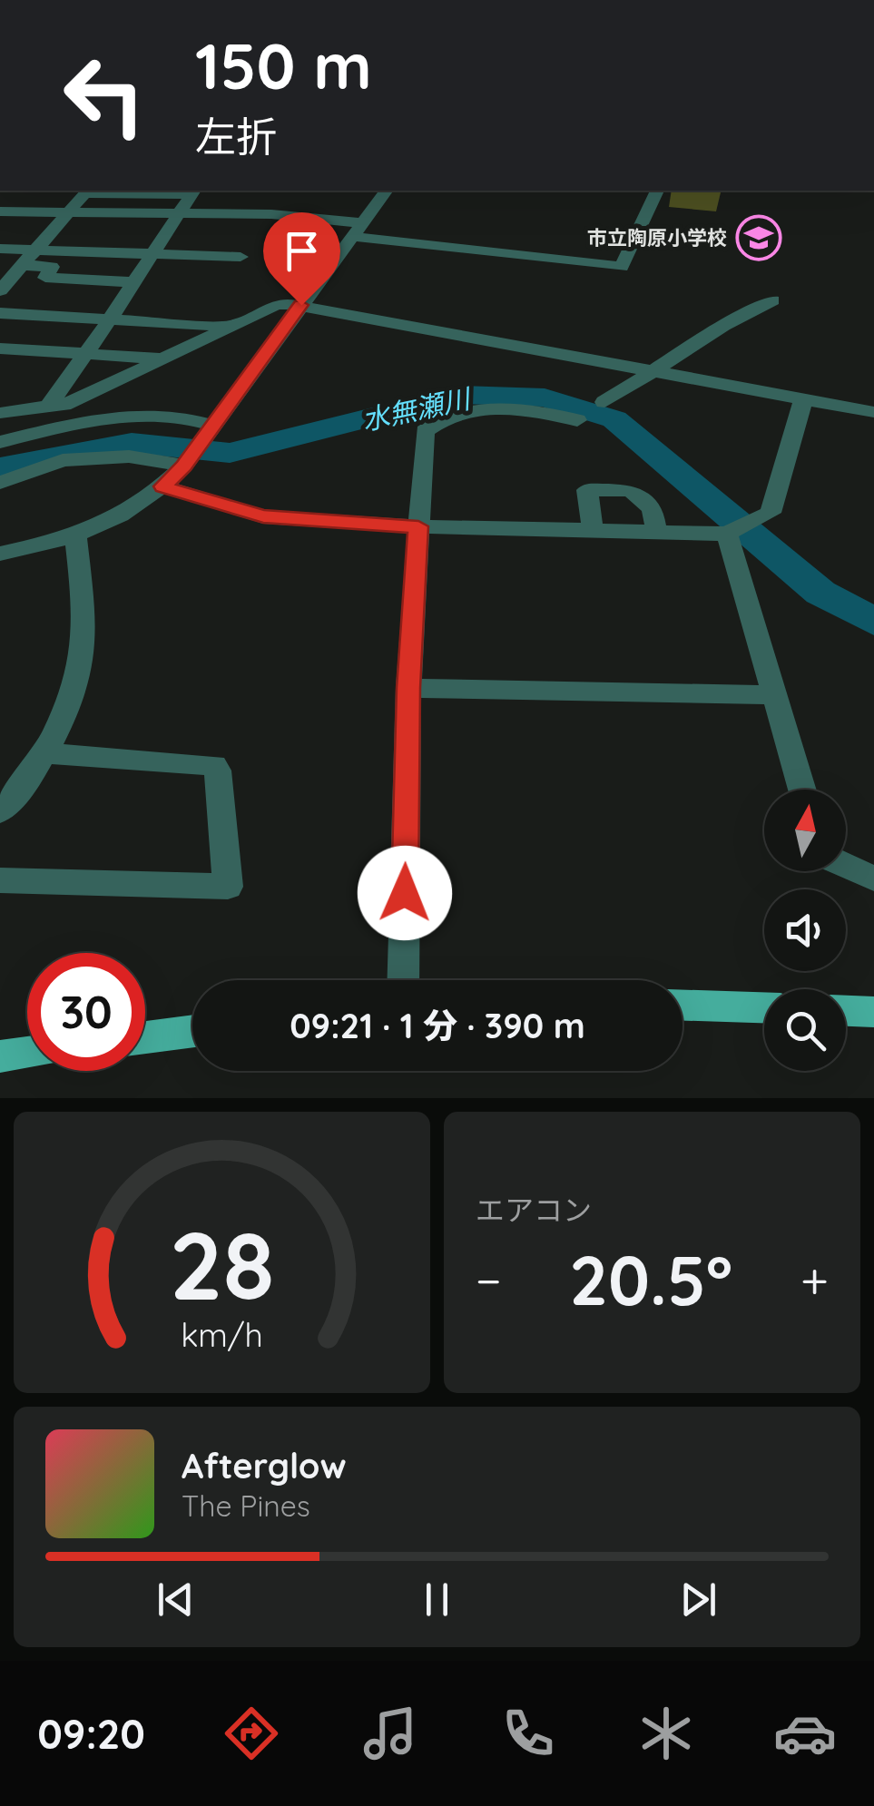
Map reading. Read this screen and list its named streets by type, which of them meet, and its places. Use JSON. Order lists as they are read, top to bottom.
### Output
{
  "water": ["水無瀬川"],
  "places": {
    "school or university": ["市立陶原小学校"]
  },
  "north": "top",
  "page": {
    "turn": ["150 m", "左折"],
    "limit": "30",
    "trip": "09:21 · 1 分 · 390 m",
    "tile": "エアコン",
    "heat": ["−", "20.5°", "+"],
    "song": ["Afterglow", "The Pines"],
    "tabs": "09:20",
    "gauge": ["28", "km/h"]
  }
}
